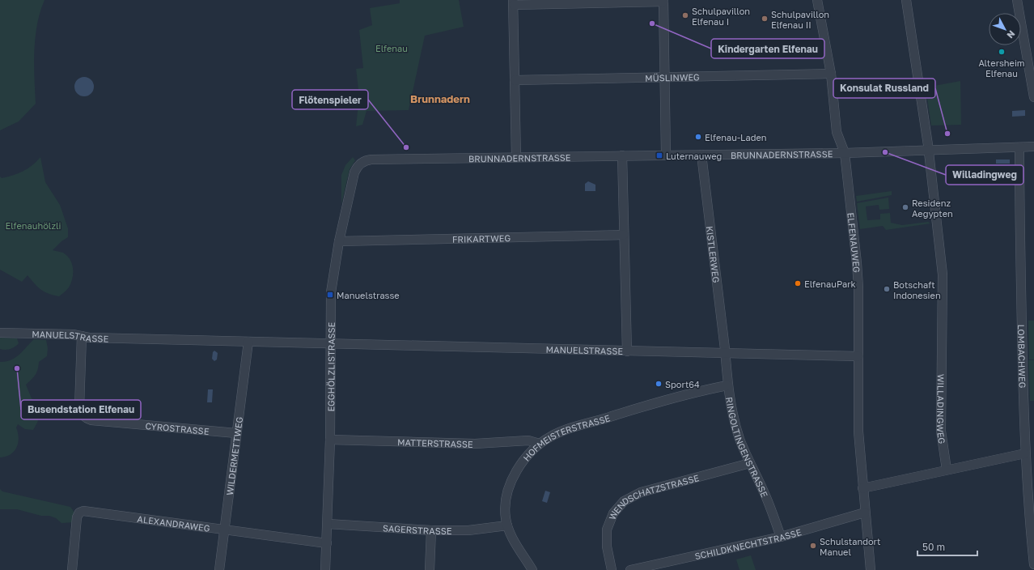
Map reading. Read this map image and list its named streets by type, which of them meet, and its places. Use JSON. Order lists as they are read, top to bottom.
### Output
{
  "streets": {
    "street": [
      "MÜSLINWEG",
      "BRUNNADERNSTRASSE",
      "FRIKARTWEG",
      "ELFENAUWEG",
      "KISTLERWEG",
      "MANUELSTRASSE",
      "LOMBACHWEG",
      "EGGHÖLZLISTRASSE",
      "WILLADINGWEG",
      "CYROSTRASSE",
      "HOFMEISTERSTRASSE",
      "MATTERSTRASSE",
      "RINGOLTINGENSTRASSE",
      "WILDERMETTWEG",
      "WENDSCHATZSTRASSE",
      "ALEXANDRAWEG",
      "SAGERSTRASSE",
      "SCHILDKNECHTSTRASSE"
    ]
  },
  "crossings": [
    ["MÜSLINWEG", "ELFENAUWEG"],
    ["BRUNNADERNSTRASSE", "ELFENAUWEG"],
    ["BRUNNADERNSTRASSE", "KISTLERWEG"],
    ["BRUNNADERNSTRASSE", "LOMBACHWEG"],
    ["BRUNNADERNSTRASSE", "EGGHÖLZLISTRASSE"],
    ["BRUNNADERNSTRASSE", "WILLADINGWEG"],
    ["FRIKARTWEG", "EGGHÖLZLISTRASSE"],
    ["ELFENAUWEG", "MANUELSTRASSE"],
    ["ELFENAUWEG", "SCHILDKNECHTSTRASSE"],
    ["KISTLERWEG", "MANUELSTRASSE"],
    ["KISTLERWEG", "RINGOLTINGENSTRASSE"],
    ["MANUELSTRASSE", "EGGHÖLZLISTRASSE"],
    ["MANUELSTRASSE", "CYROSTRASSE"],
    ["MANUELSTRASSE", "RINGOLTINGENSTRASSE"],
    ["MANUELSTRASSE", "WILDERMETTWEG"],
    ["EGGHÖLZLISTRASSE", "MATTERSTRASSE"],
    ["EGGHÖLZLISTRASSE", "ALEXANDRAWEG"],
    ["EGGHÖLZLISTRASSE", "SAGERSTRASSE"],
    ["CYROSTRASSE", "WILDERMETTWEG"],
    ["HOFMEISTERSTRASSE", "MATTERSTRASSE"],
    ["HOFMEISTERSTRASSE", "RINGOLTINGENSTRASSE"],
    ["HOFMEISTERSTRASSE", "SAGERSTRASSE"],
    ["RINGOLTINGENSTRASSE", "WENDSCHATZSTRASSE"],
    ["RINGOLTINGENSTRASSE", "SCHILDKNECHTSTRASSE"],
    ["WILDERMETTWEG", "ALEXANDRAWEG"]
  ],
  "districts": ["Brunnadern"],
  "parks": ["Elfenau", "Elfenauhölzli"],
  "places": {
    "other": [
      "Schulpavillon Elfenau I",
      "Schulpavillon Elfenau II",
      "Kindergarten Elfenau",
      "Altersheim Elfenau",
      "Konsulat Russland",
      "Elfenau-Laden",
      "Flötenspieler",
      "Willadingweg",
      "Residenz Aegypten",
      "ElfenauPark",
      "Botschaft Indonesien",
      "Busendstation Elfenau",
      "Sport64",
      "Schulstandort Manuel"
    ],
    "transit": ["Luternauweg", "Manuelstrasse"]
  },
  "scale_bar": "50 m",
  "north": "bottom right"
}
